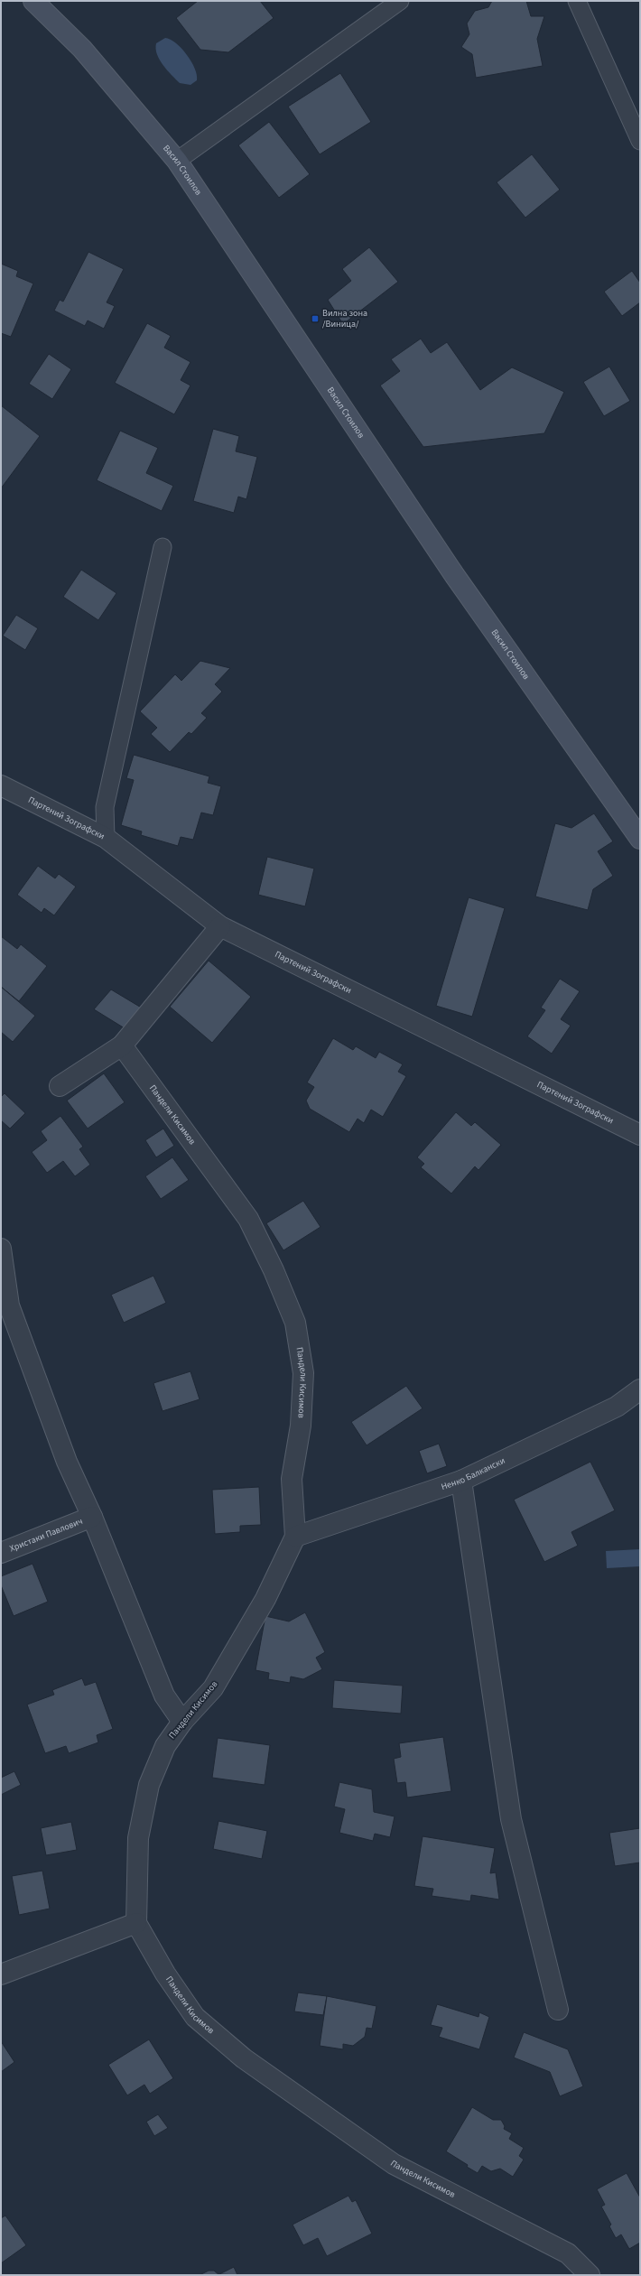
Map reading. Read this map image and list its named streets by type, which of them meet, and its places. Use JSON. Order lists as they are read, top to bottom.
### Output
{
  "streets": {
    "street": [
      "Васил Стоилов",
      "Партений Зографски",
      "Пандели Кисимов",
      "Ненко Балкански",
      "Христаки Павлович"
    ]
  },
  "crossings": [
    ["Пандели Кисимов", "Ненко Балкански"]
  ],
  "places": {
    "transit": ["Вилна зона /Виница/"]
  }
}
